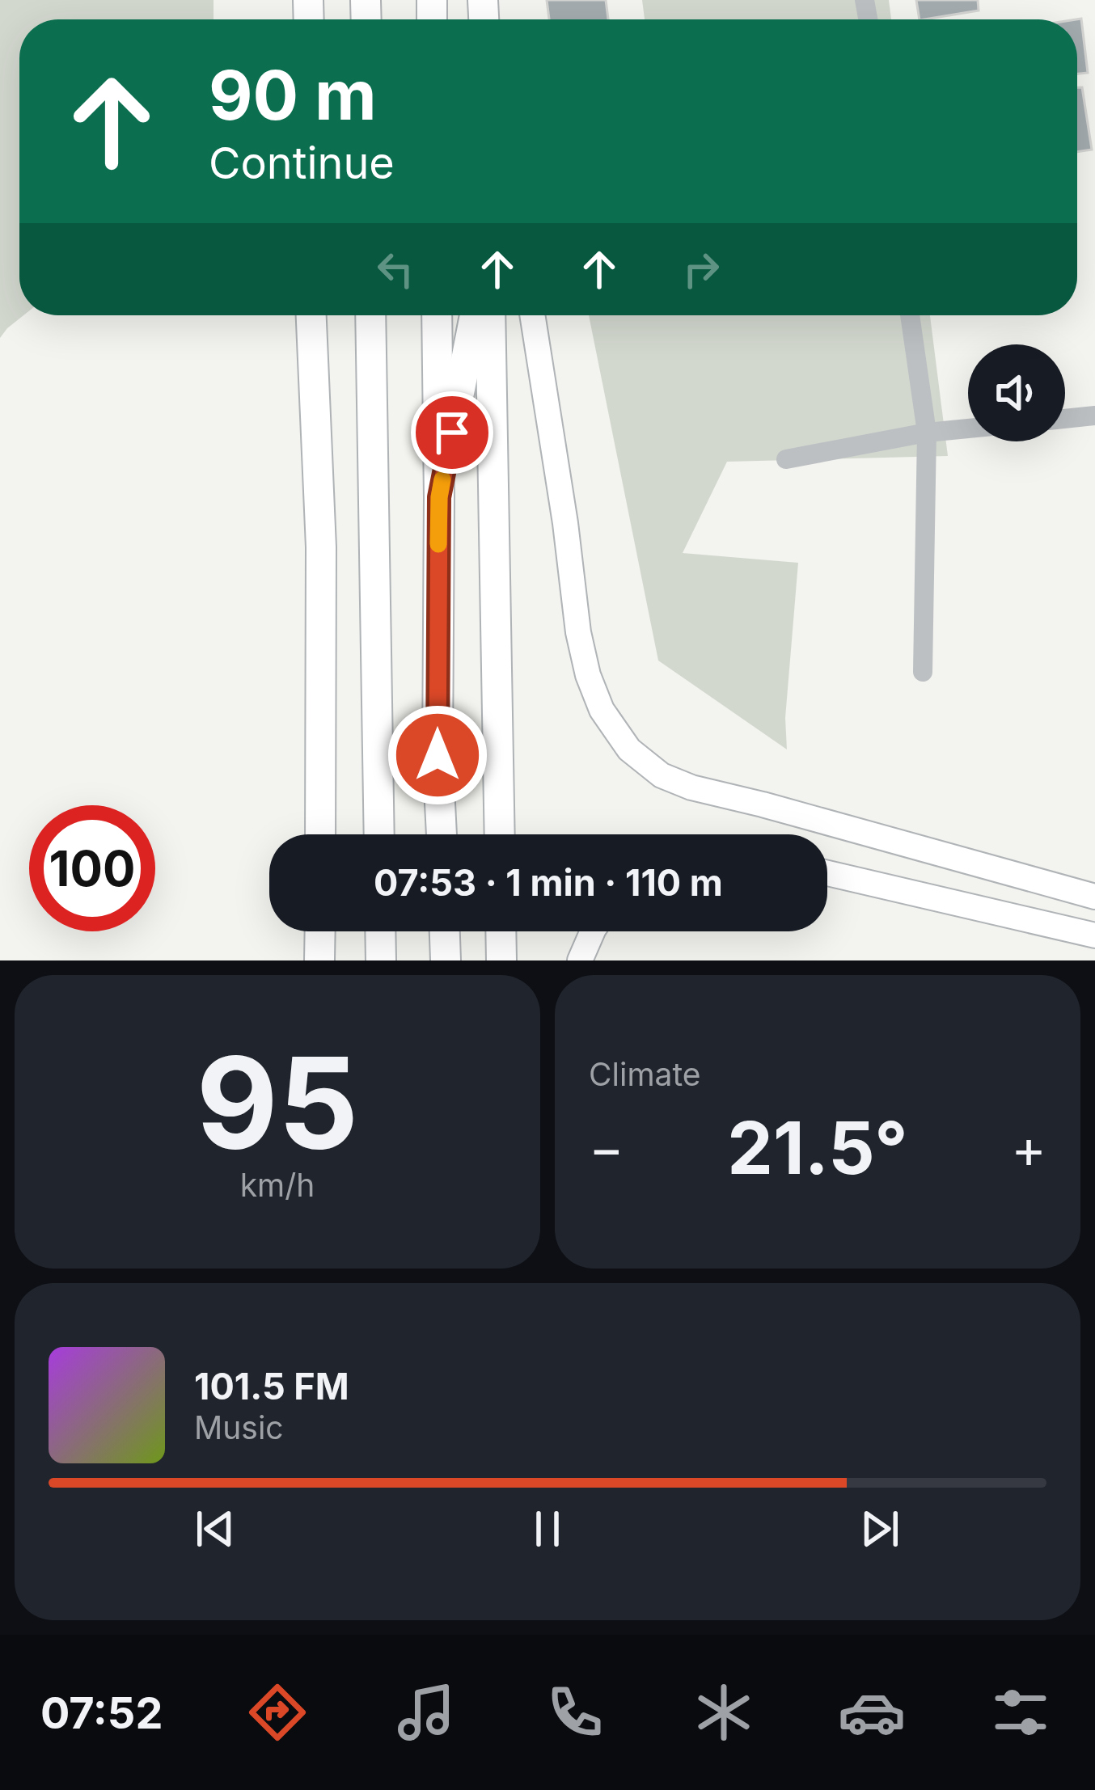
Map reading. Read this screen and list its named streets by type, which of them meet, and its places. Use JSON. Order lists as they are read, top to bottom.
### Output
{
  "page": {
    "turn": ["90 m", "Continue"],
    "limit": "100",
    "trip": "07:53 · 1 min · 110 m",
    "tile": [
      ["95", "km/h"],
      "Climate"
    ],
    "heat": ["−", "21.5°", "+"],
    "song": ["101.5 FM", "Music"],
    "tabs": "07:52"
  }
}
